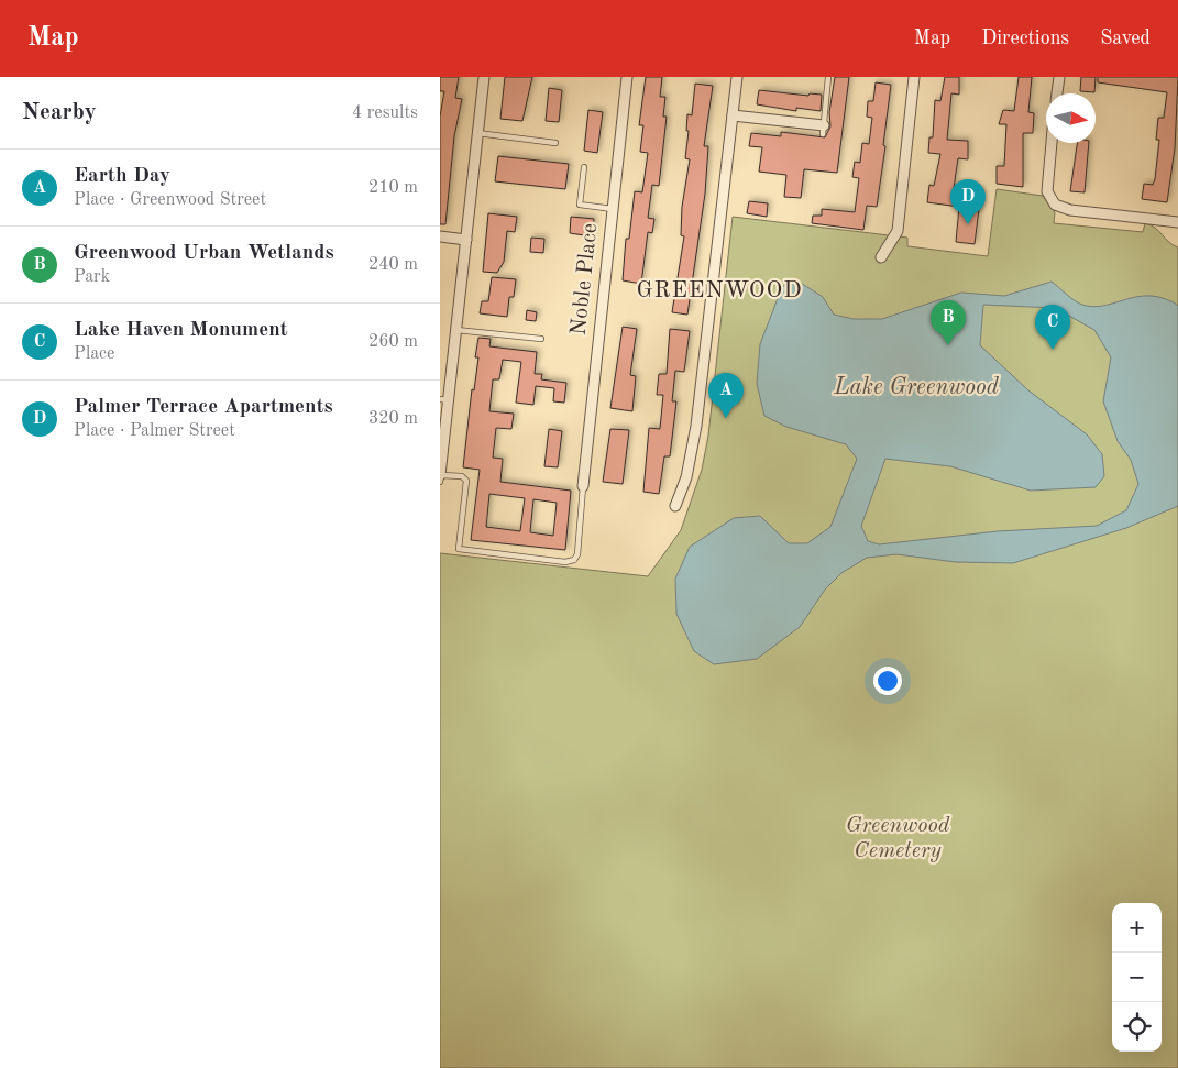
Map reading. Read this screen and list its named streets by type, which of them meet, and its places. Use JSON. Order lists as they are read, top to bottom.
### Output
{
  "streets": {
    "street": ["Noble Place"]
  },
  "districts": ["GREENWOOD"],
  "water": ["Lake Greenwood"],
  "parks": ["Greenwood Cemetery"],
  "north": "right",
  "page": {
    "header": "Map",
    "nav": ["Map", "Directions", "Saved"],
    "heading": ["Nearby", "4 results"],
    "list": [
      {
        "mark": "A",
        "name": "Earth Day",
        "note": "Place · Greenwood Street",
        "value": "210 m"
      },
      {
        "mark": "B",
        "name": "Greenwood Urban Wetlands",
        "note": "Park",
        "value": "240 m"
      },
      {
        "mark": "C",
        "name": "Lake Haven Monument",
        "note": "Place",
        "value": "260 m"
      },
      {
        "mark": "D",
        "name": "Palmer Terrace Apartments",
        "note": "Place · Palmer Street",
        "value": "320 m"
      }
    ],
    "pins": [
      "D",
      "B",
      "C",
      "A"
    ],
    "map_buttons": ["+", "−"]
  }
}
